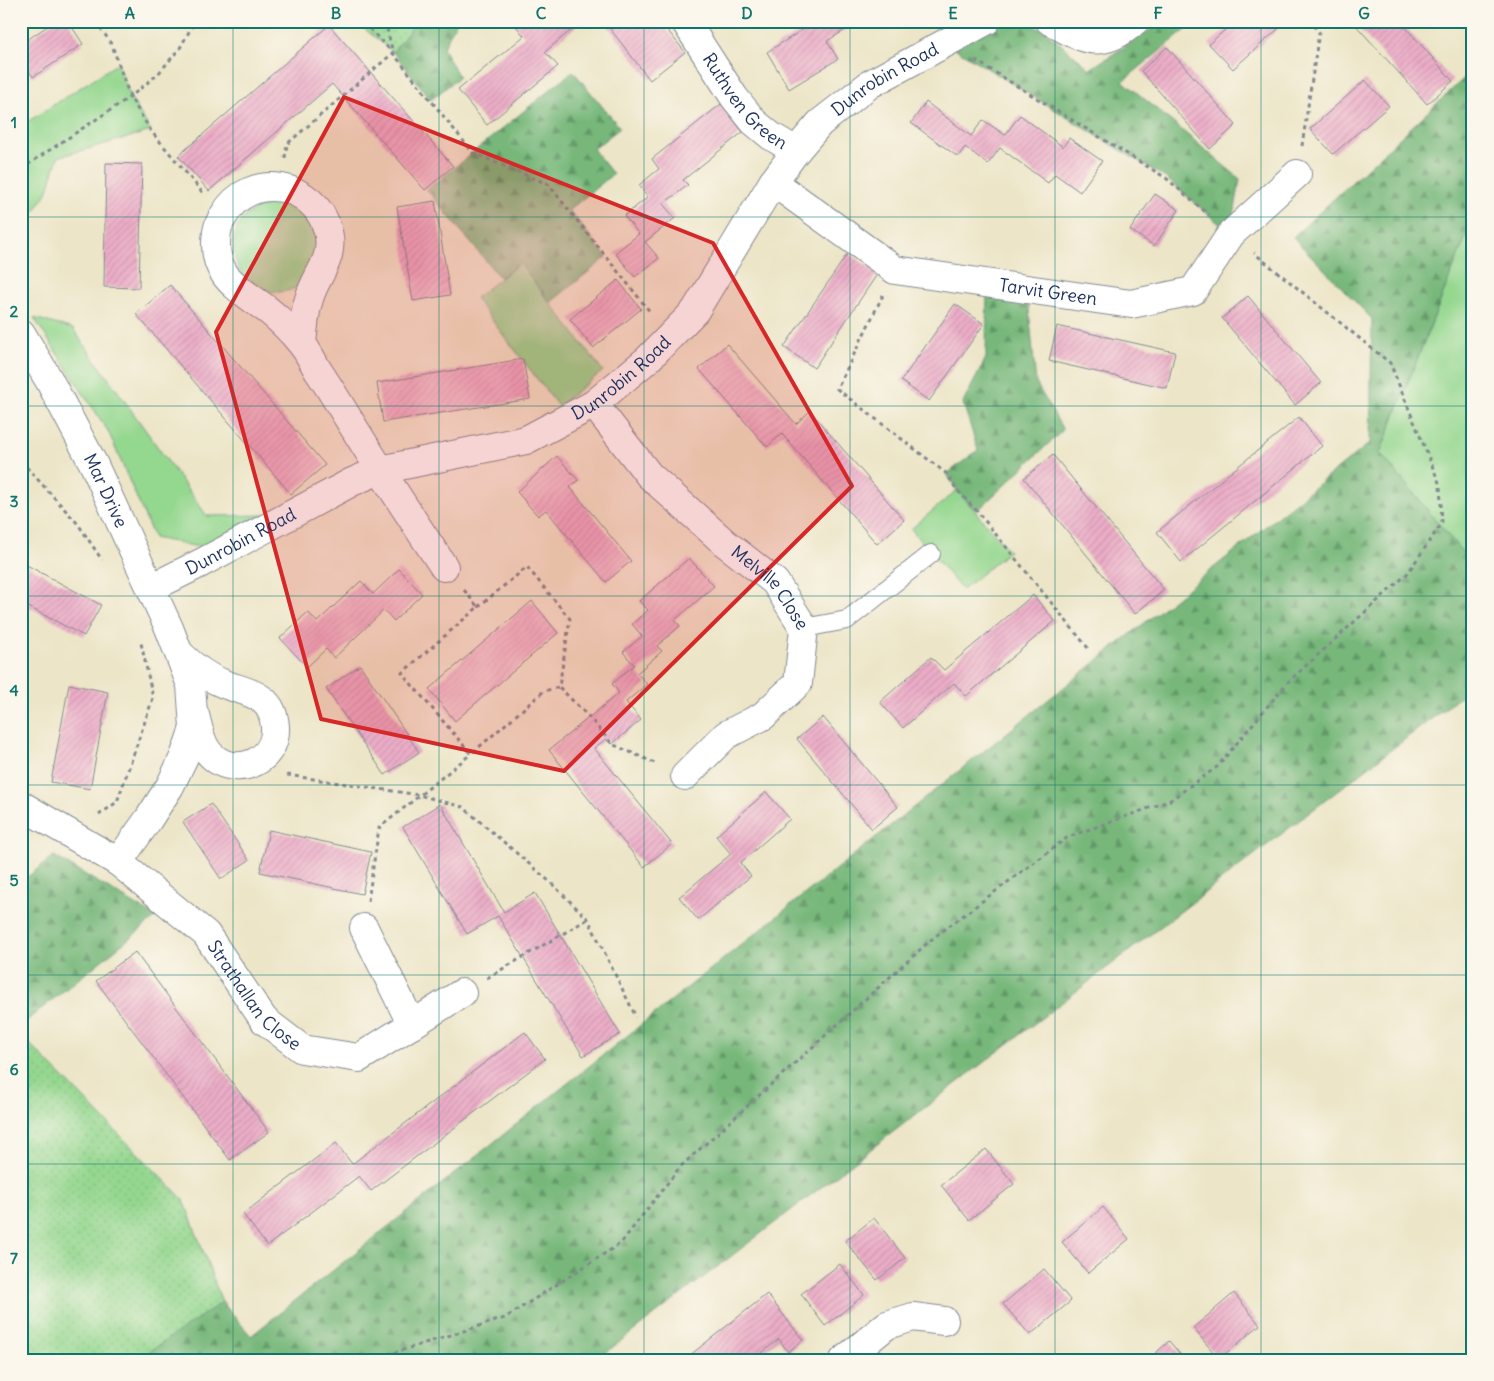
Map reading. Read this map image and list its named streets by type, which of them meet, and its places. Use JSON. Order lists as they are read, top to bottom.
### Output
{
  "streets": {
    "street": [
      "Dunrobin Road",
      "Ruthven Green",
      "Tarvit Green",
      "Mar Drive",
      "Melville Close",
      "Strathallan Close"
    ]
  },
  "crossings": [
    ["Dunrobin Road", "Ruthven Green"],
    ["Dunrobin Road", "Tarvit Green"],
    ["Dunrobin Road", "Mar Drive"],
    ["Dunrobin Road", "Melville Close"],
    ["Mar Drive", "Strathallan Close"]
  ],
  "grid": {
    "columns": [
      "A",
      "B",
      "C",
      "D",
      "E",
      "F",
      "G"
    ],
    "rows": [
      "1",
      "2",
      "3",
      "4",
      "5",
      "6",
      "7"
    ]
  }
}
